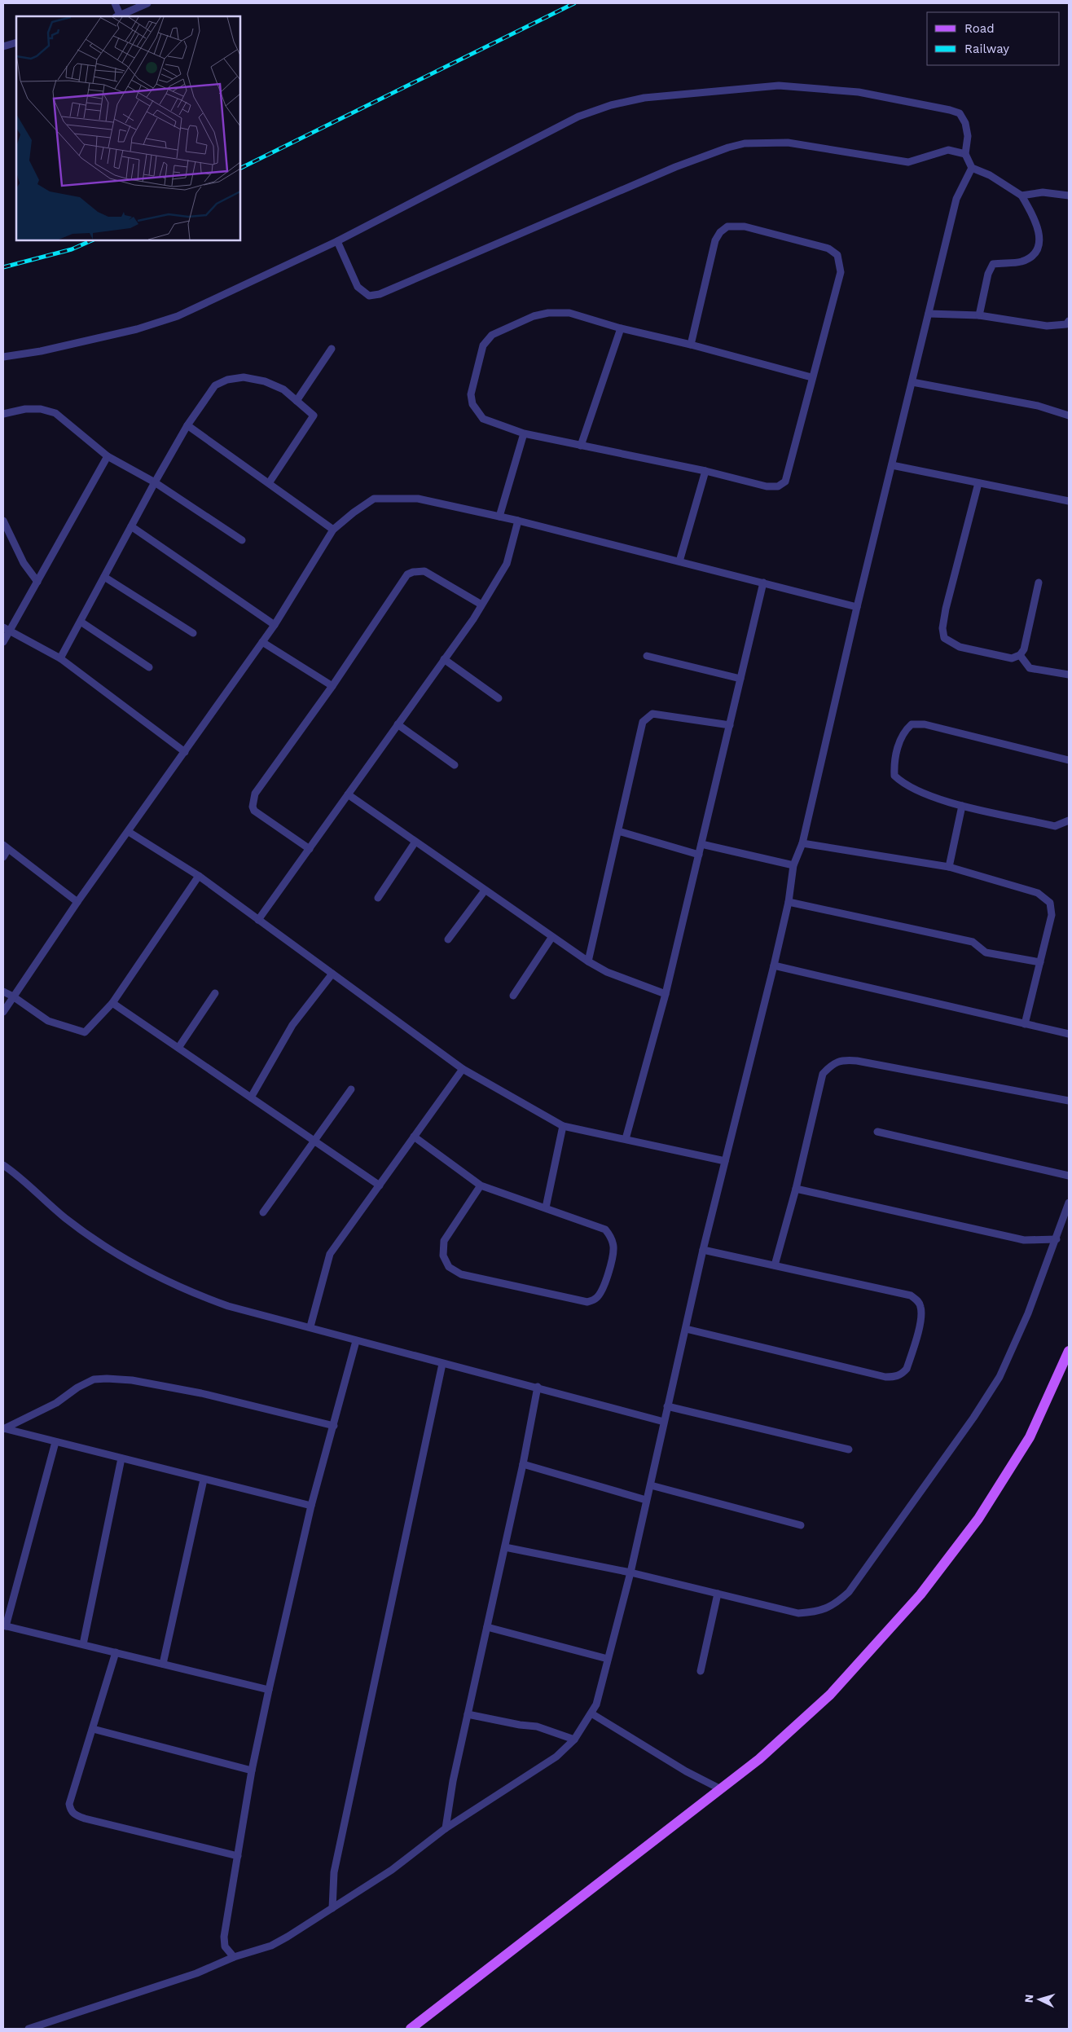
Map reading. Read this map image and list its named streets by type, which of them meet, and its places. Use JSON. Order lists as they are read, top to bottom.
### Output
{
  "legend": ["Road", "Railway"],
  "north": "left"
}
